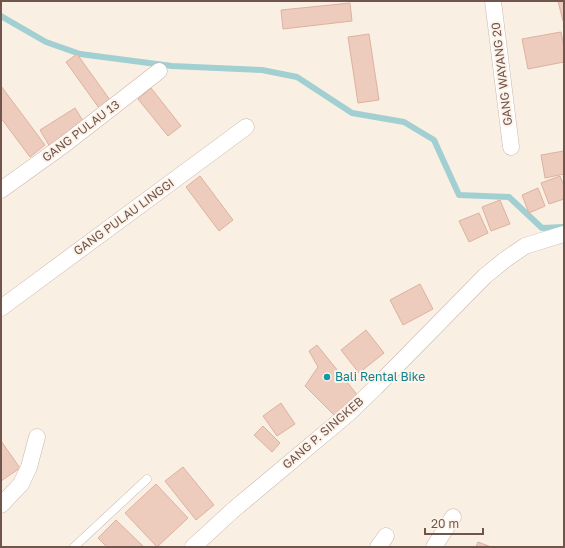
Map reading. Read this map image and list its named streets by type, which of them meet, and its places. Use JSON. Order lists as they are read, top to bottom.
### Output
{
  "streets": {
    "street": [
      "GANG WAYANG 20",
      "GANG PULAU 13",
      "GANG PULAU LINGGI",
      "GANG P. SINGKEB"
    ]
  },
  "places": ["Bali Rental Bike"],
  "scale_bar": "20 m"
}
